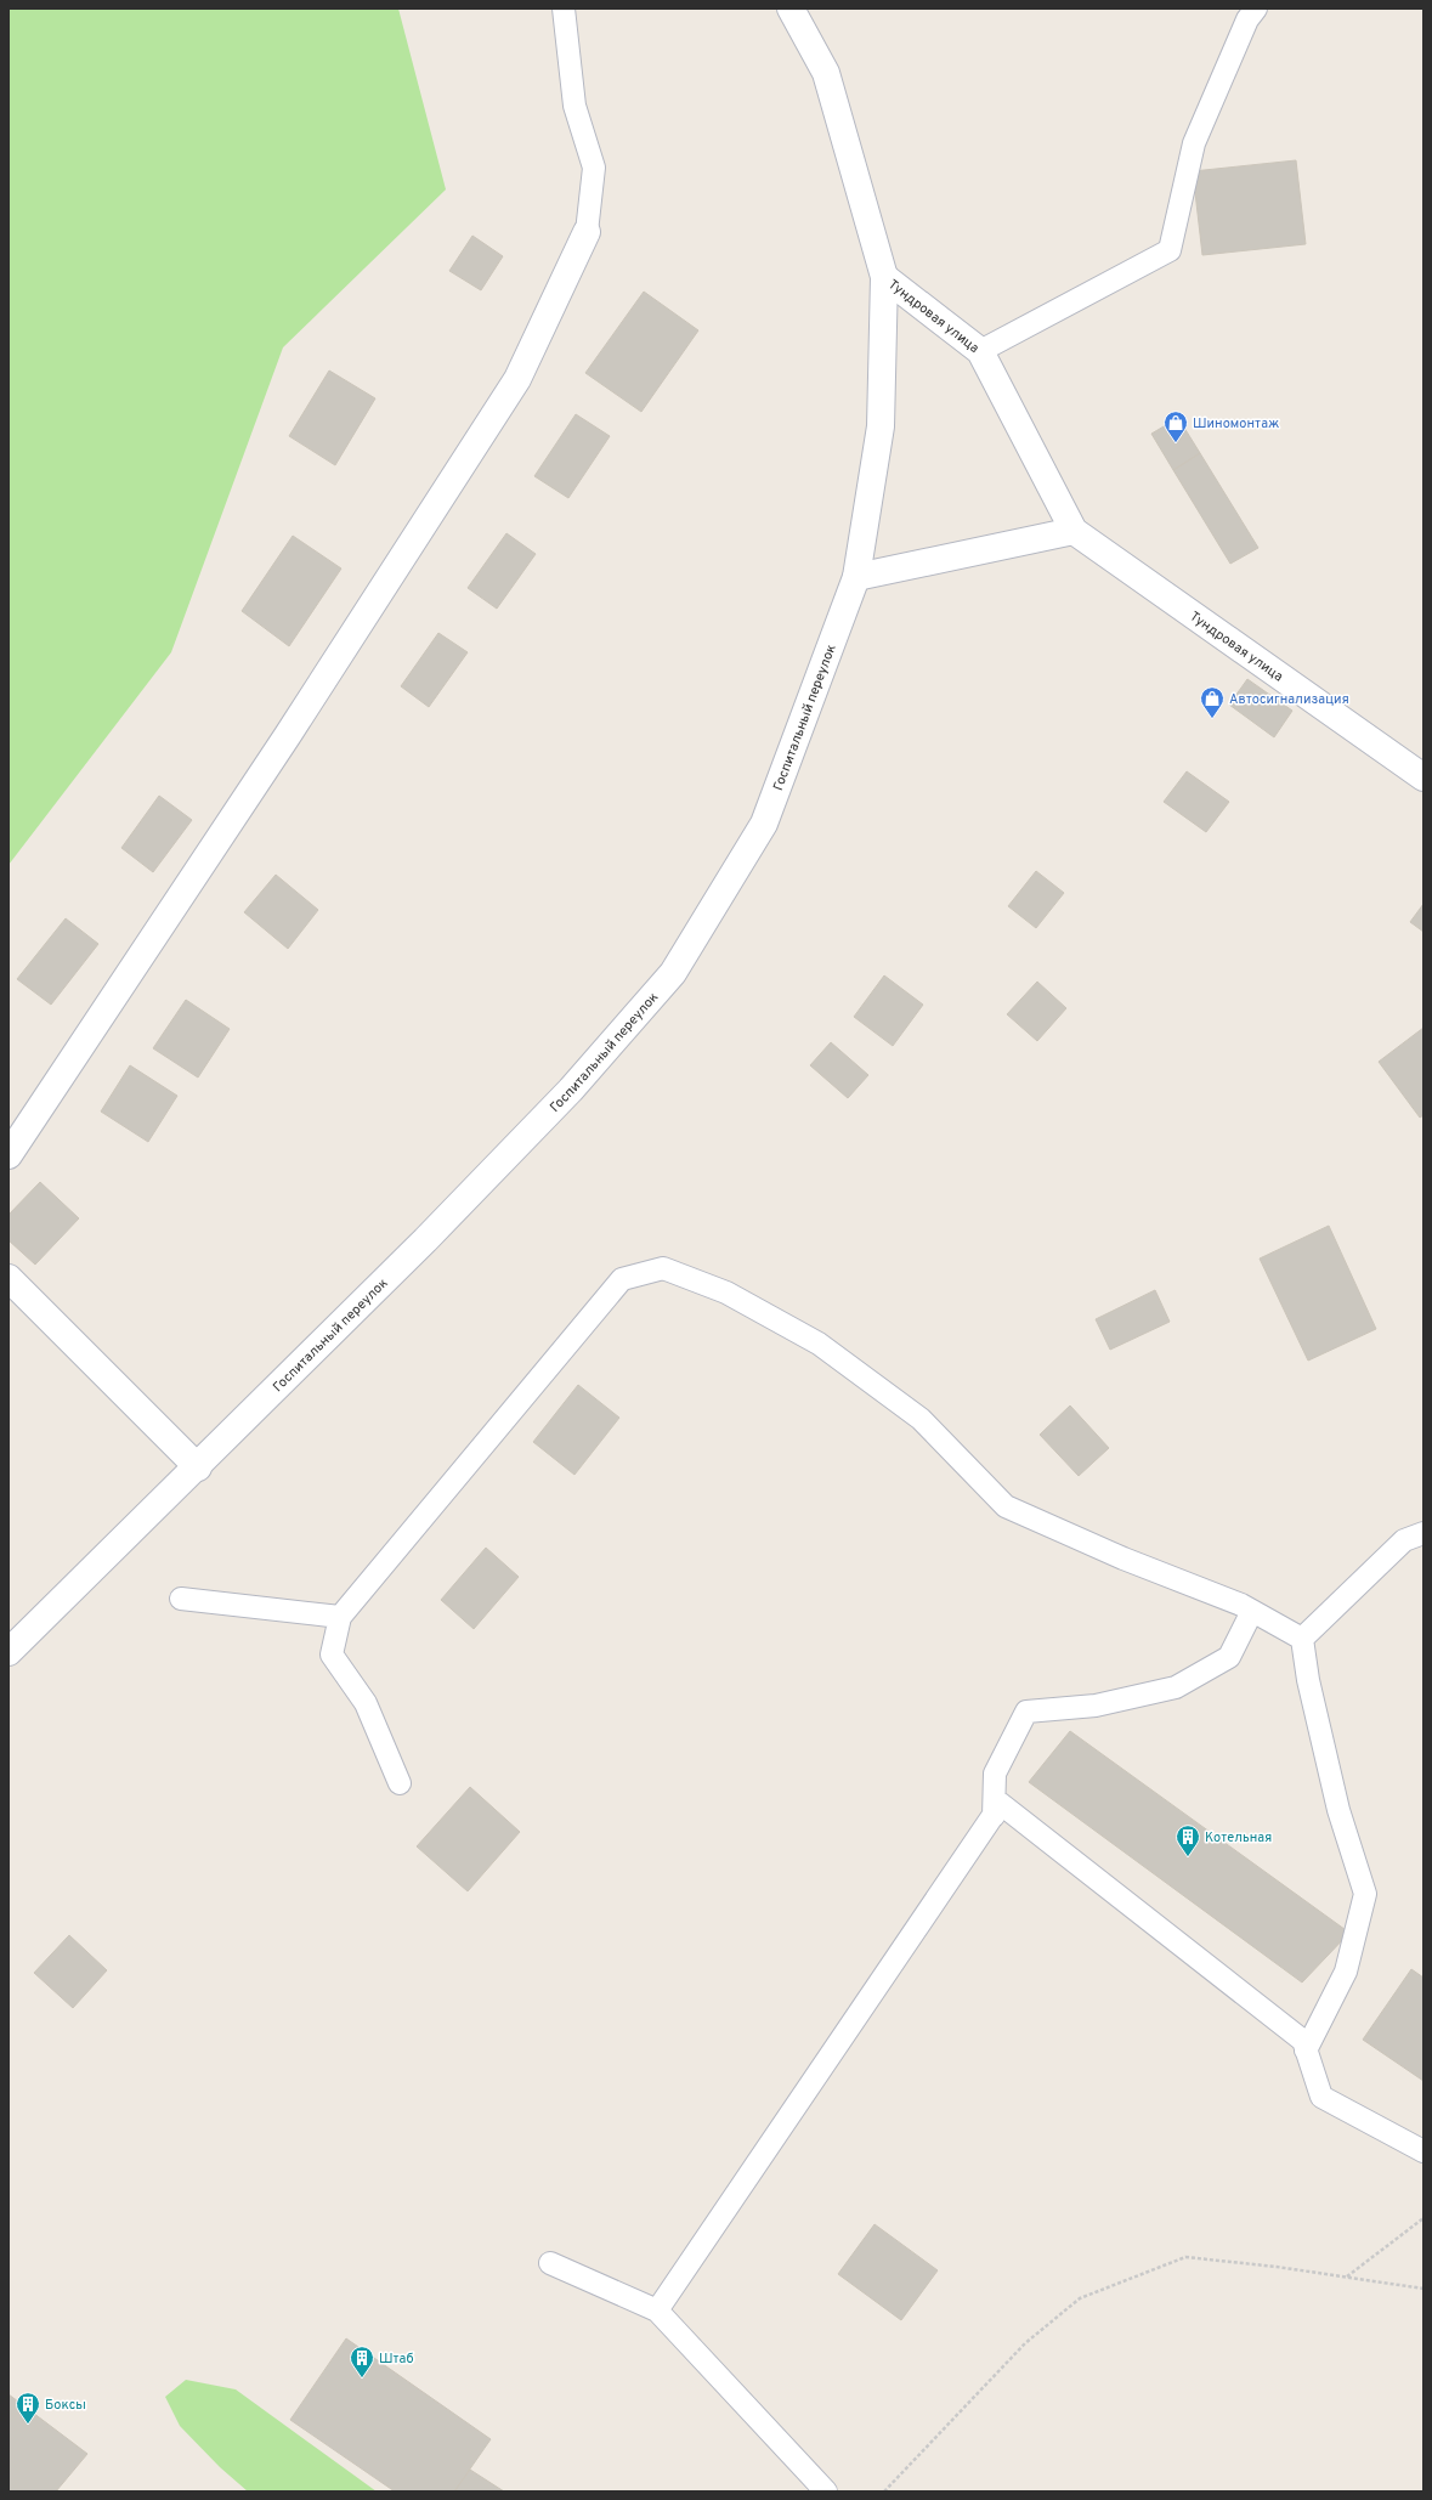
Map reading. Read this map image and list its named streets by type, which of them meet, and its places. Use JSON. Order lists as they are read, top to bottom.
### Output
{
  "streets": {
    "street": ["Тундровая улица", "Госпитальный переулок"]
  },
  "crossings": [
    ["Тундровая улица", "Госпитальный переулок"]
  ],
  "places": {
    "shop": ["Шиномонтаж", "Автосигнализация"],
    "building": ["Котельная", "Штаб", "Боксы"]
  }
}
